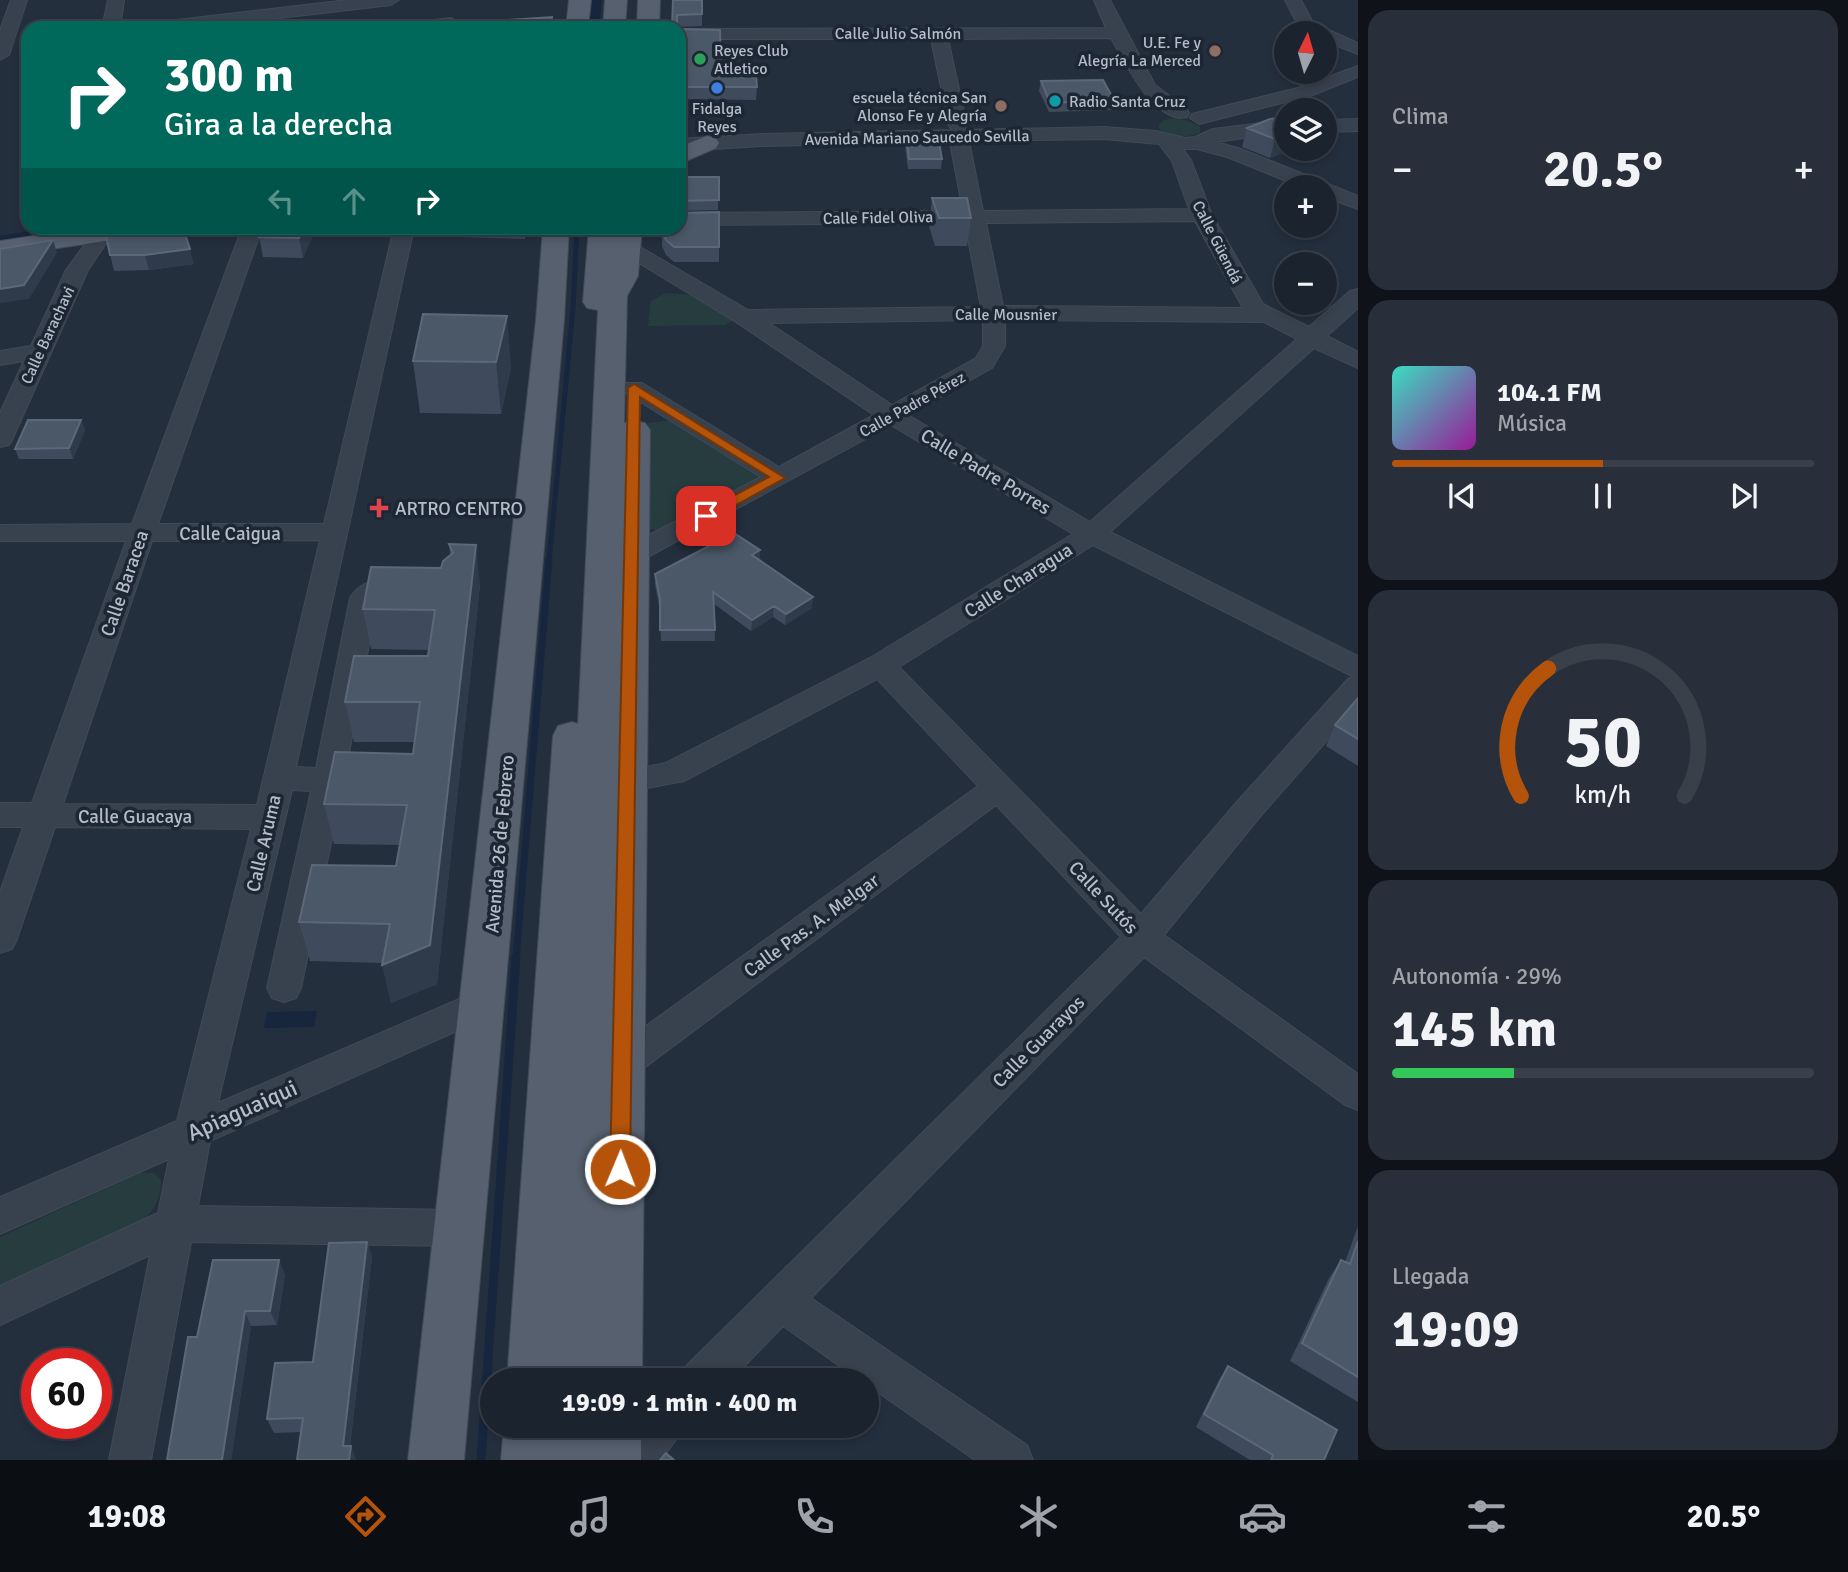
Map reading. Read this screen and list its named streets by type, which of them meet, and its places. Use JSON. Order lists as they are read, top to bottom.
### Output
{
  "streets": {
    "main road": ["Avenida 26 de Febrero"],
    "street": [
      "Calle Julio Salmón",
      "Avenida Mariano Saucedo Sevilla",
      "Calle Fidel Oliva",
      "Calle Güendá",
      "Calle Mousnier",
      "Calle Barachavi",
      "Calle Padre Pérez",
      "Calle Padre Porres",
      "Calle Caigua",
      "Calle Charagua",
      "Calle Baracea",
      "Calle Guacaya",
      "Calle Aruma",
      "Calle Sutós",
      "Calle Pas. A. Melgar",
      "Calle Guarayos",
      "Apiaguaiqui"
    ]
  },
  "crossings": [
    ["Calle Julio Salmón", "Calle Padre Pérez"],
    ["Avenida Mariano Saucedo Sevilla", "Calle Güendá"],
    ["Avenida Mariano Saucedo Sevilla", "Calle Padre Pérez"],
    ["Calle Fidel Oliva", "Calle Güendá"],
    ["Calle Fidel Oliva", "Calle Padre Pérez"],
    ["Calle Güendá", "Calle Mousnier"],
    ["Calle Mousnier", "Calle Padre Pérez"],
    ["Calle Mousnier", "Calle Padre Porres"],
    ["Calle Padre Pérez", "Calle Padre Porres"],
    ["Calle Padre Porres", "Calle Charagua"],
    ["Calle Caigua", "Calle Baracea"],
    ["Calle Caigua", "Calle Aruma"],
    ["Calle Charagua", "Calle Sutós"],
    ["Calle Baracea", "Calle Guacaya"],
    ["Calle Guacaya", "Calle Aruma"],
    ["Calle Aruma", "Apiaguaiqui"],
    ["Avenida 26 de Febrero", "Apiaguaiqui"],
    ["Calle Sutós", "Calle Pas. A. Melgar"],
    ["Calle Sutós", "Calle Guarayos"]
  ],
  "places": {
    "other": [
      "U.E. Fe y Alegría La Merced",
      "Reyes Club Atletico",
      "Fidalga Reyes",
      "Radio Santa Cruz",
      "escuela técnica San Alonso Fe y Alegría"
    ],
    "health": ["ARTRO CENTRO"]
  },
  "north": "top",
  "page": {
    "tile": [
      "Clima",
      ["Autonomía · 29%", "145 km"],
      ["Llegada", "19:09"]
    ],
    "map_buttons": ["+", "−"],
    "turn": ["300 m", "Gira a la derecha"],
    "heat": ["−", "20.5°", "+"],
    "song": ["104.1 FM", "Música"],
    "limit": "60",
    "trip": "19:09 · 1 min · 400 m",
    "tabs": ["19:08", "20.5°"],
    "gauge": ["50", "km/h"]
  }
}
